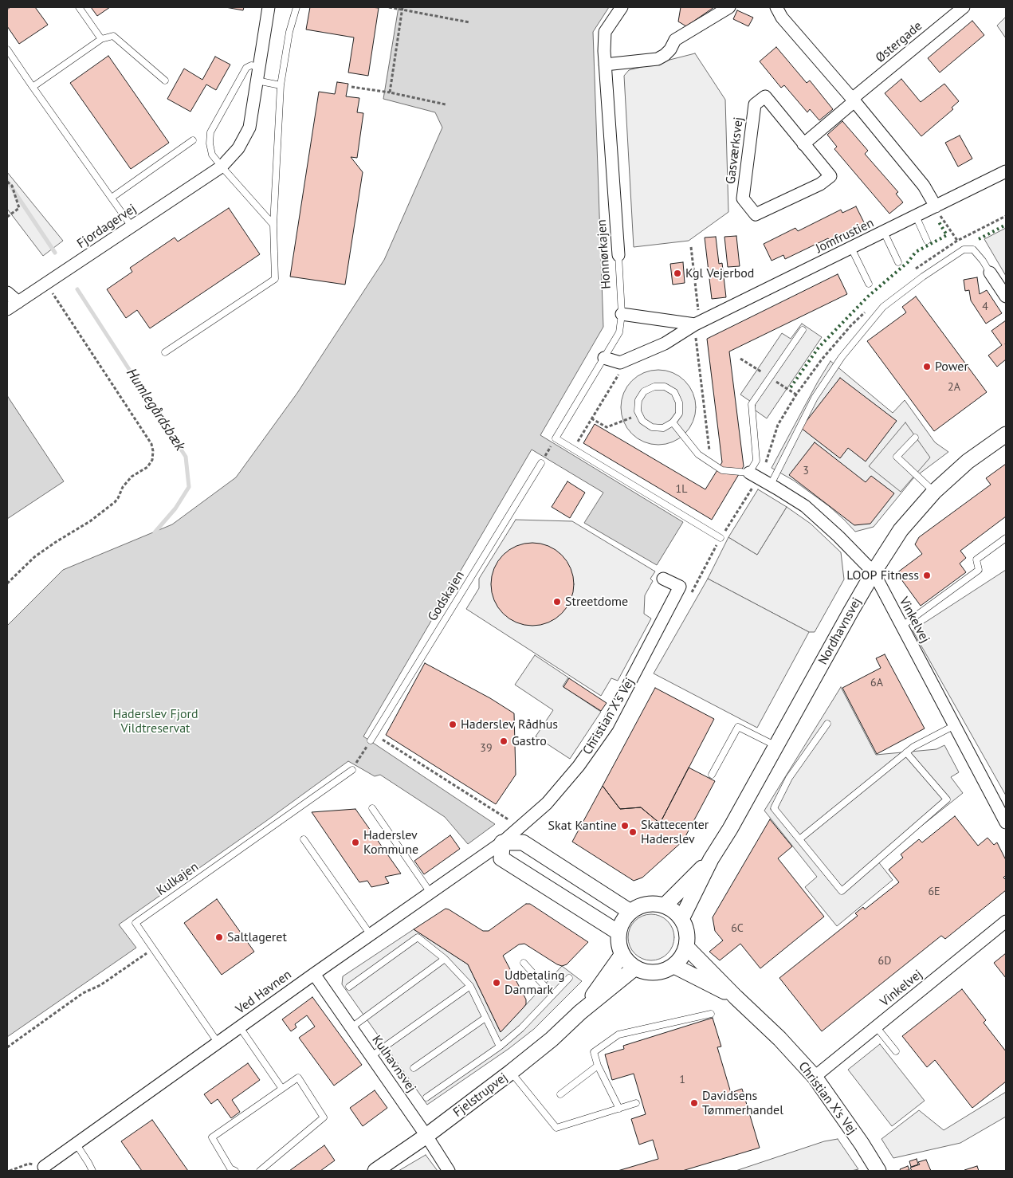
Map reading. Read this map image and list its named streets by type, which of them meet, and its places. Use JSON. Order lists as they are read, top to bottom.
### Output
{
  "streets": {
    "street": [
      "Østergade",
      "Gasværksvej",
      "Fjordagervej",
      "Jomfrustien",
      "Honnørkajen",
      "Vinkelvej",
      "Nordhavnsvej",
      "Christian X's Vej",
      "Ved Havnen",
      "Kulhavnsvej",
      "Fjelstrupvej"
    ],
    "lane": ["Godskajen", "Kulkajen"]
  },
  "crossings": [
    ["Vinkelvej", "Nordhavnsvej"],
    ["Vinkelvej", "Christian X's Vej"],
    ["Nordhavnsvej", "Christian X's Vej"],
    ["Nordhavnsvej", "Fjelstrupvej"],
    ["Christian X's Vej", "Ved Havnen"],
    ["Christian X's Vej", "Fjelstrupvej"],
    ["Kulkajen", "Ved Havnen"],
    ["Ved Havnen", "Kulhavnsvej"],
    ["Kulhavnsvej", "Fjelstrupvej"]
  ],
  "water": ["Humlegårdsbæk"],
  "parks": ["Haderslev Fjord Vildtreservat"],
  "places": [
    "Kgl Vejerbod",
    "Power",
    "LOOP Fitness",
    "Streetdome",
    "Haderslev Rådhus",
    "Gastro",
    "Skat Kantine",
    "Skattecenter Haderslev",
    "Haderslev Kommune",
    "Saltlageret",
    "Udbetaling Danmark",
    "Davidsens Tømmerhandel"
  ],
  "house_numbers": [
    "4",
    "2A",
    "3",
    "1L",
    "6A",
    "39",
    "6E",
    "6C",
    "6D",
    "1"
  ]
}
